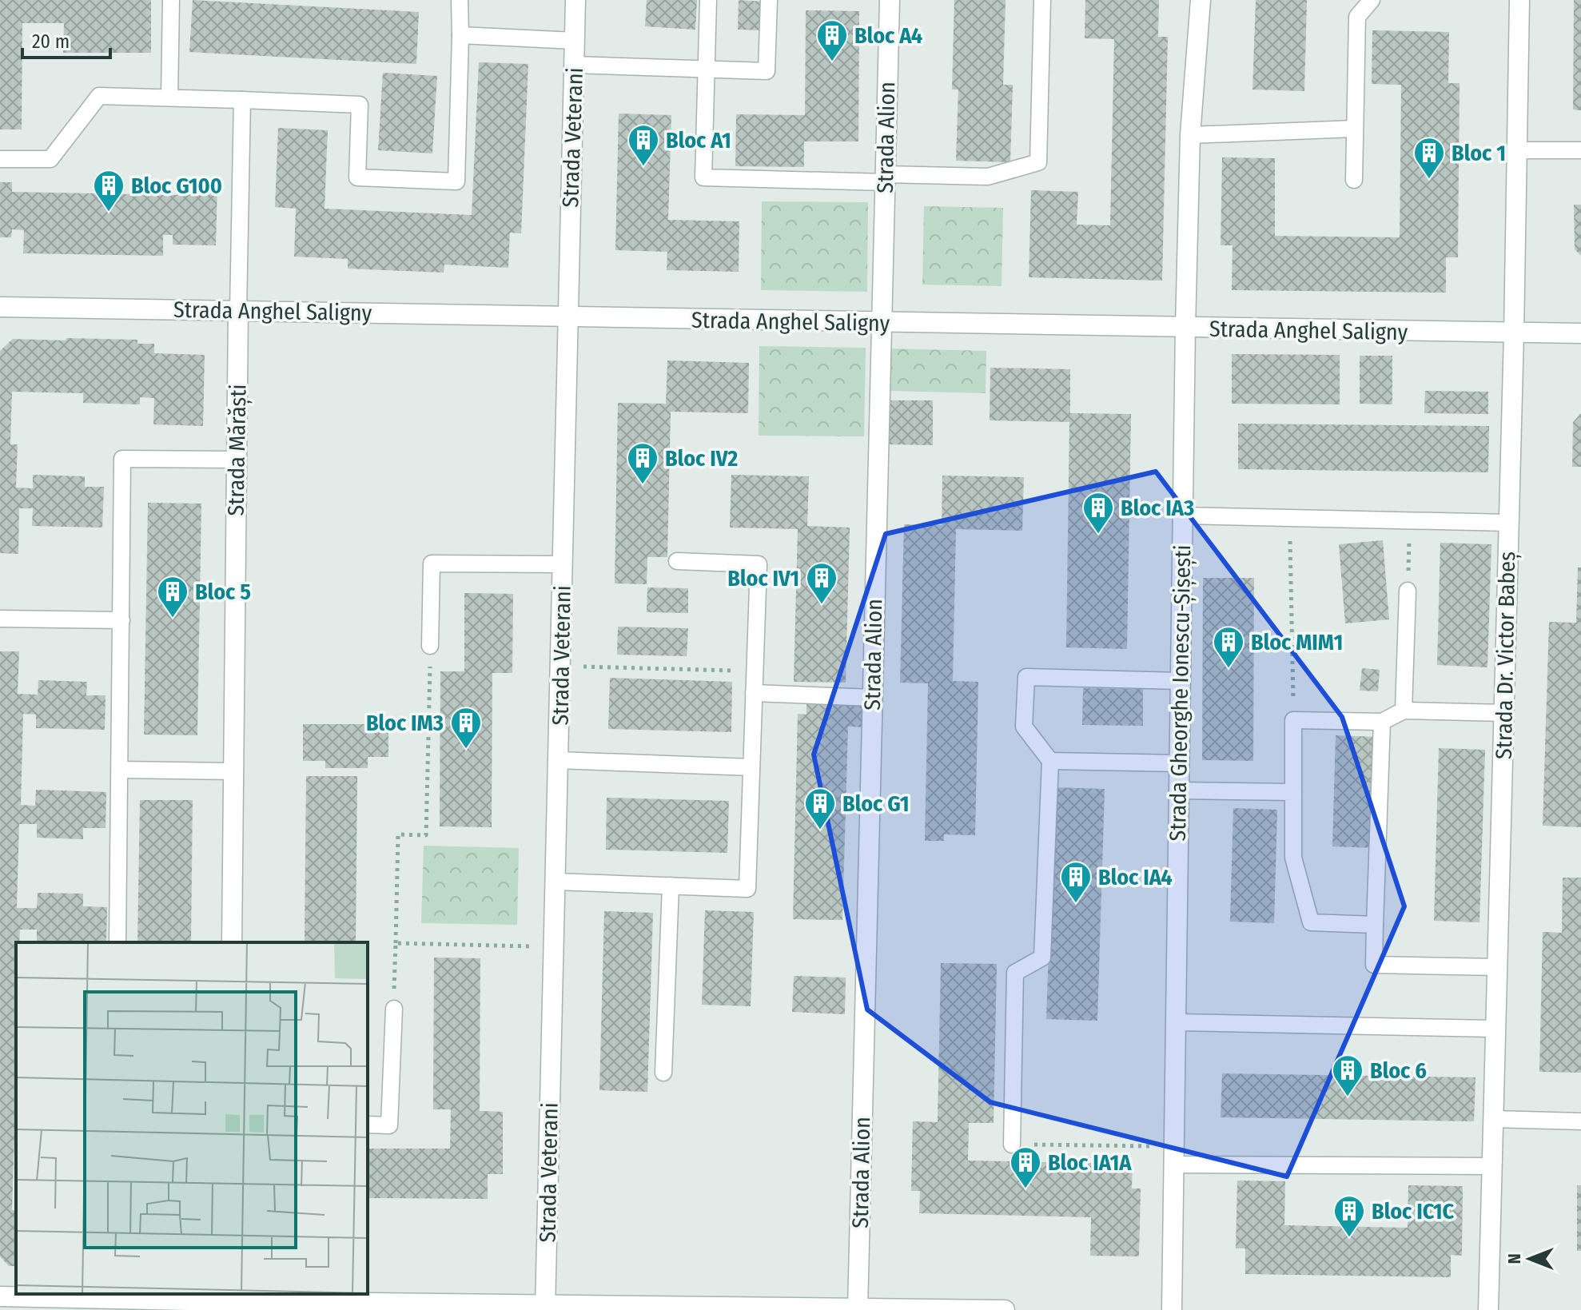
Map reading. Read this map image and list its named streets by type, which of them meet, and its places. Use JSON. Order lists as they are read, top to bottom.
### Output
{
  "streets": {
    "street": [
      "Strada Veterani",
      "Strada Alion",
      "Strada Anghel Saligny",
      "Strada Mărăști",
      "Strada Dr. Victor Babeș",
      "Strada Gheorghe Ionescu-Șișești"
    ]
  },
  "crossings": [
    ["Strada Veterani", "Strada Anghel Saligny"],
    ["Strada Alion", "Strada Anghel Saligny"],
    ["Strada Anghel Saligny", "Strada Mărăști"],
    ["Strada Anghel Saligny", "Strada Dr. Victor Babeș"],
    ["Strada Anghel Saligny", "Strada Gheorghe Ionescu-Șișești"]
  ],
  "places": {
    "building": [
      "Bloc A4",
      "Bloc A1",
      "Bloc 1",
      "Bloc G100",
      "Bloc IV2",
      "Bloc IA3",
      "Bloc IV1",
      "Bloc 5",
      "Bloc MIM1",
      "Bloc IM3",
      "Bloc G1",
      "Bloc IA4",
      "Bloc 6",
      "Bloc IA1A",
      "Bloc IC1C"
    ]
  },
  "scale_bar": "20 m",
  "north": "left"
}
